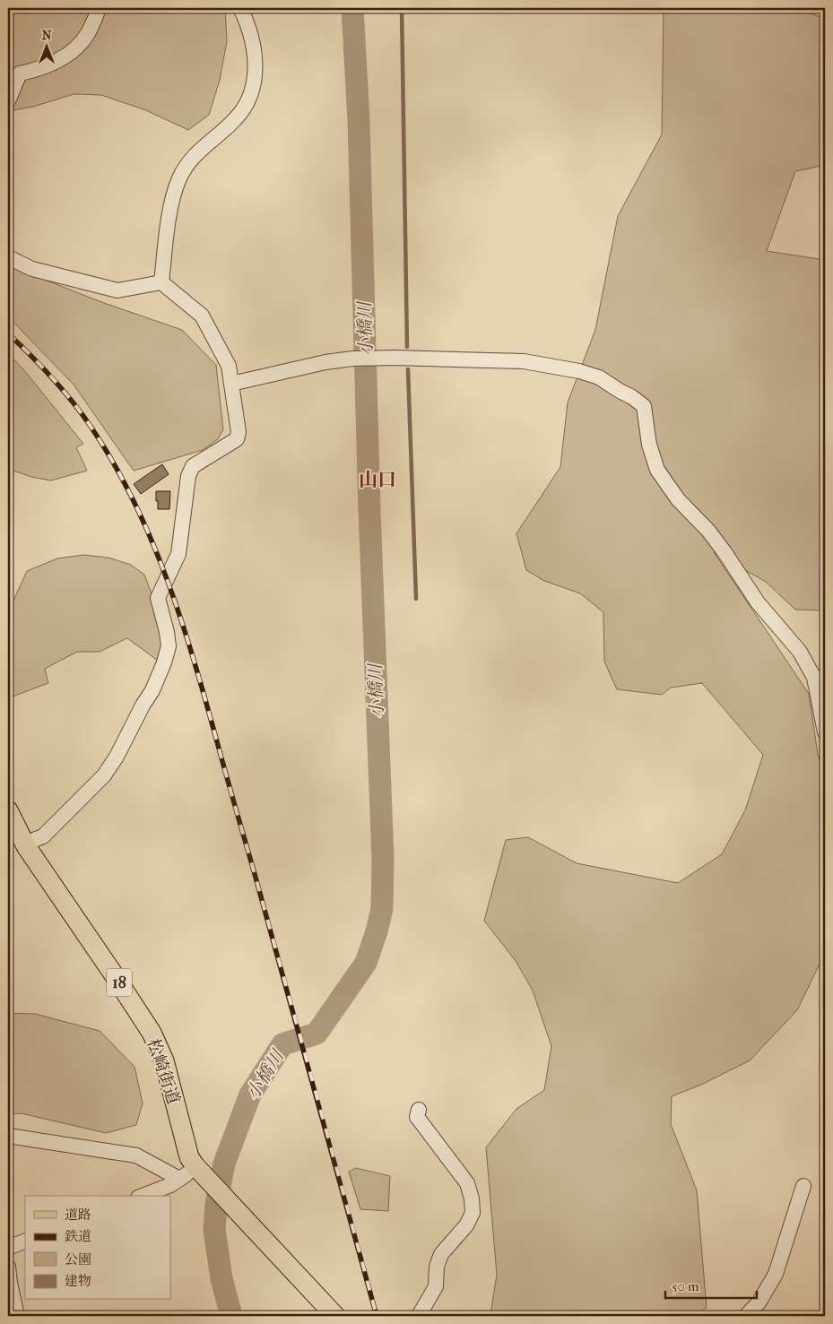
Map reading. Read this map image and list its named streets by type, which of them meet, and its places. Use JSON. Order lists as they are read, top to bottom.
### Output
{
  "streets": {
    "main road": ["18", "松崎街道"]
  },
  "districts": ["山口"],
  "water": ["小橋川"],
  "legend": [
    "道路",
    "鉄道",
    "公園",
    "建物"
  ],
  "scale_bar": "50 m",
  "north": "top"
}
